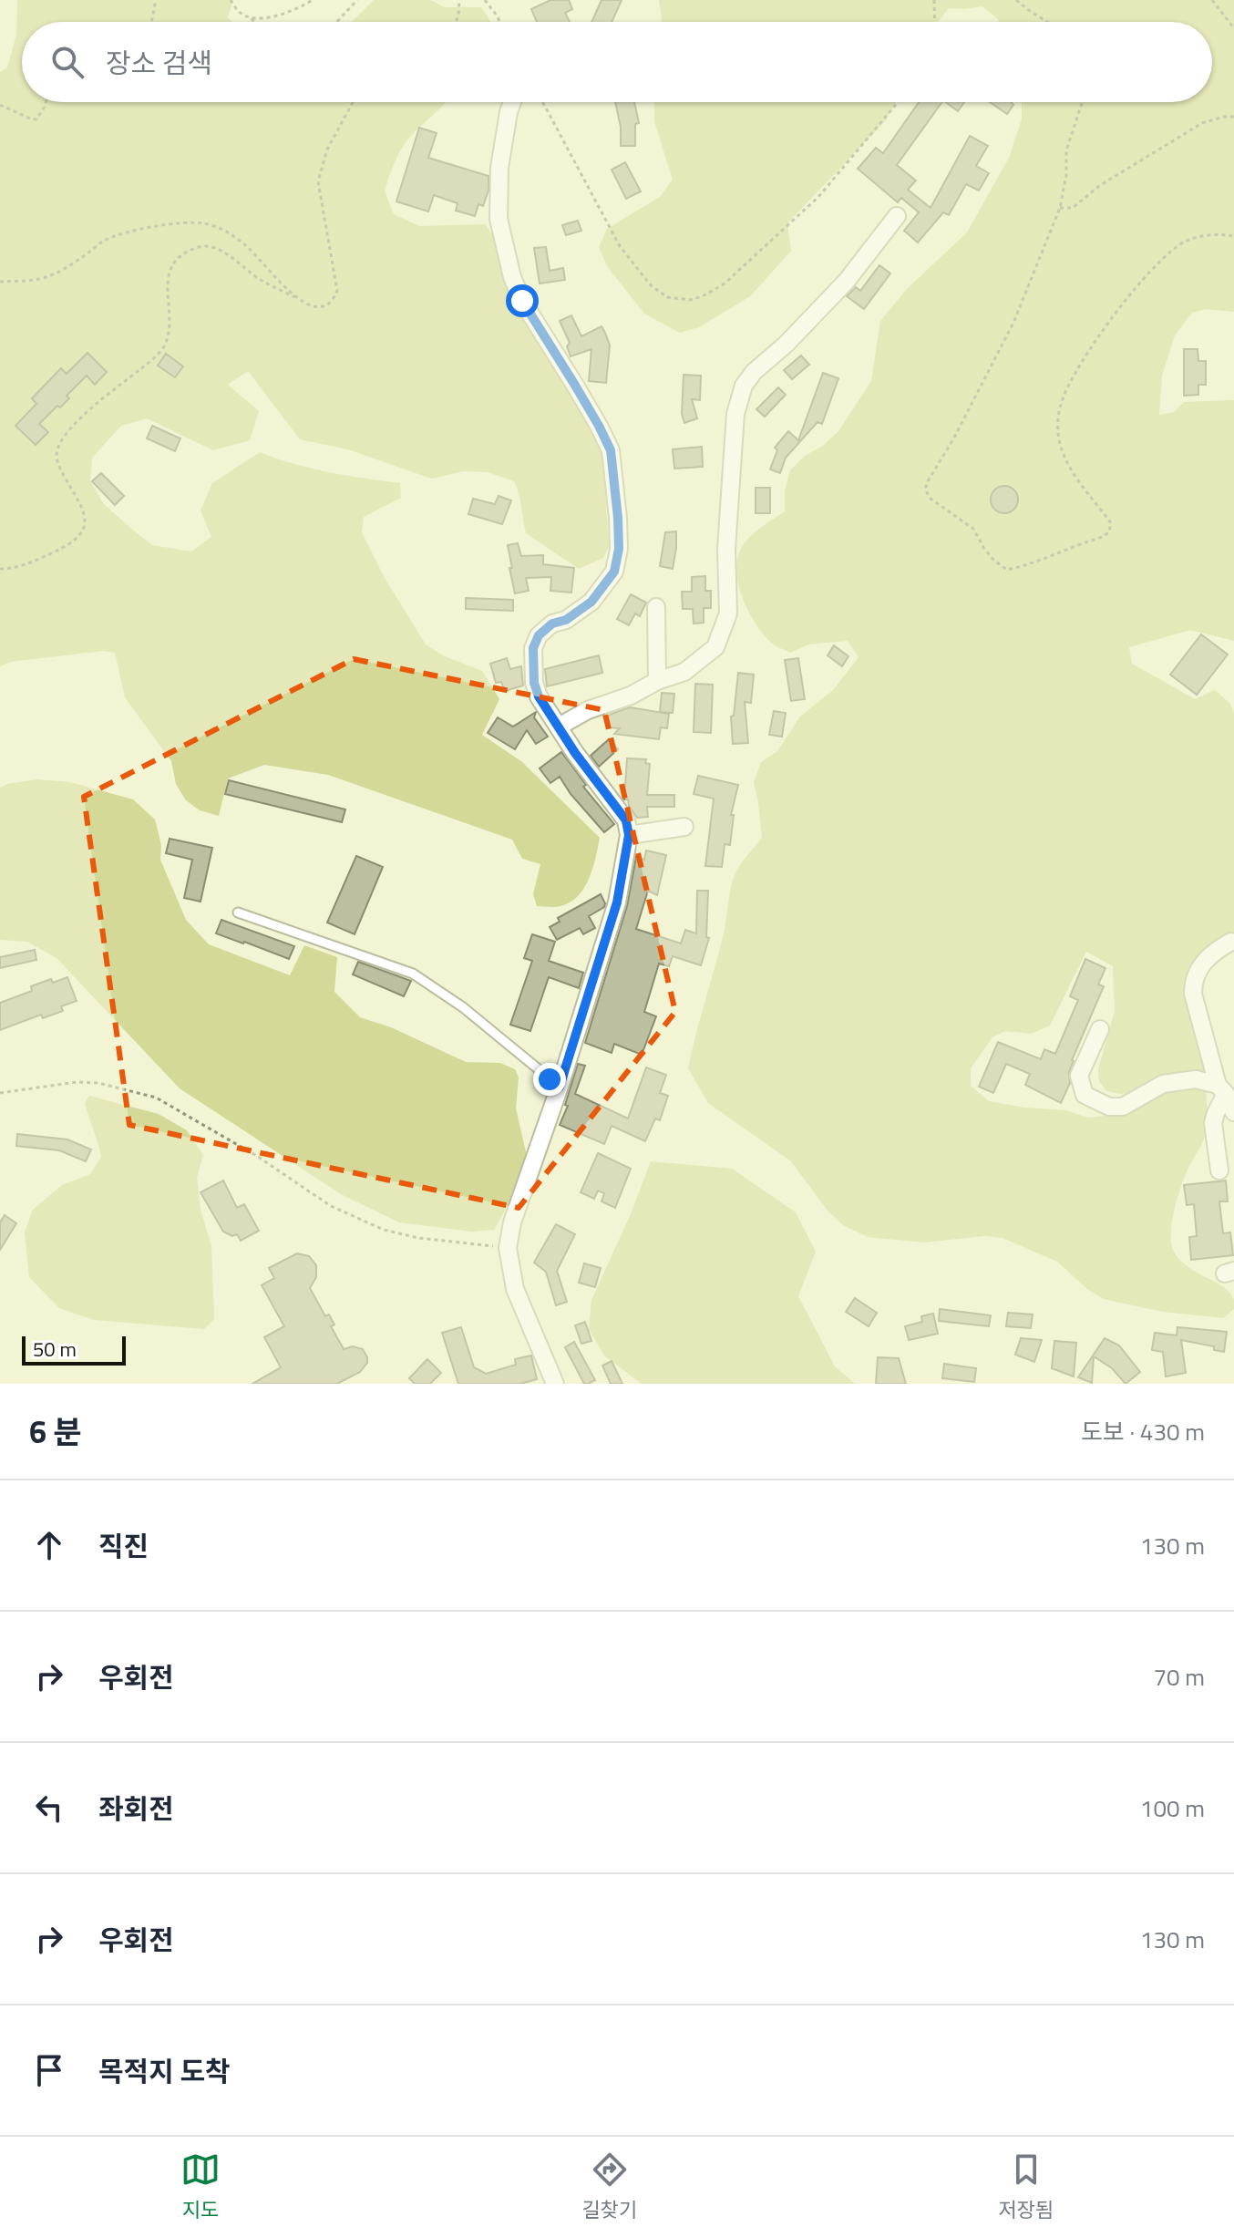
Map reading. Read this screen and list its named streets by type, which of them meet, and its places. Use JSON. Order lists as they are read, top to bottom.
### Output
{
  "scale_bar": "50 m",
  "page": {
    "search": "장소 검색",
    "scale": "50 m",
    "heading": ["6 분", "도보 · 430 m"],
    "list": [
      ["직진", "130 m"],
      ["우회전", "70 m"],
      ["좌회전", "100 m"],
      ["우회전", "130 m"],
      "목적지 도착"
    ],
    "nav": ["지도", "길찾기", "저장됨"]
  }
}
